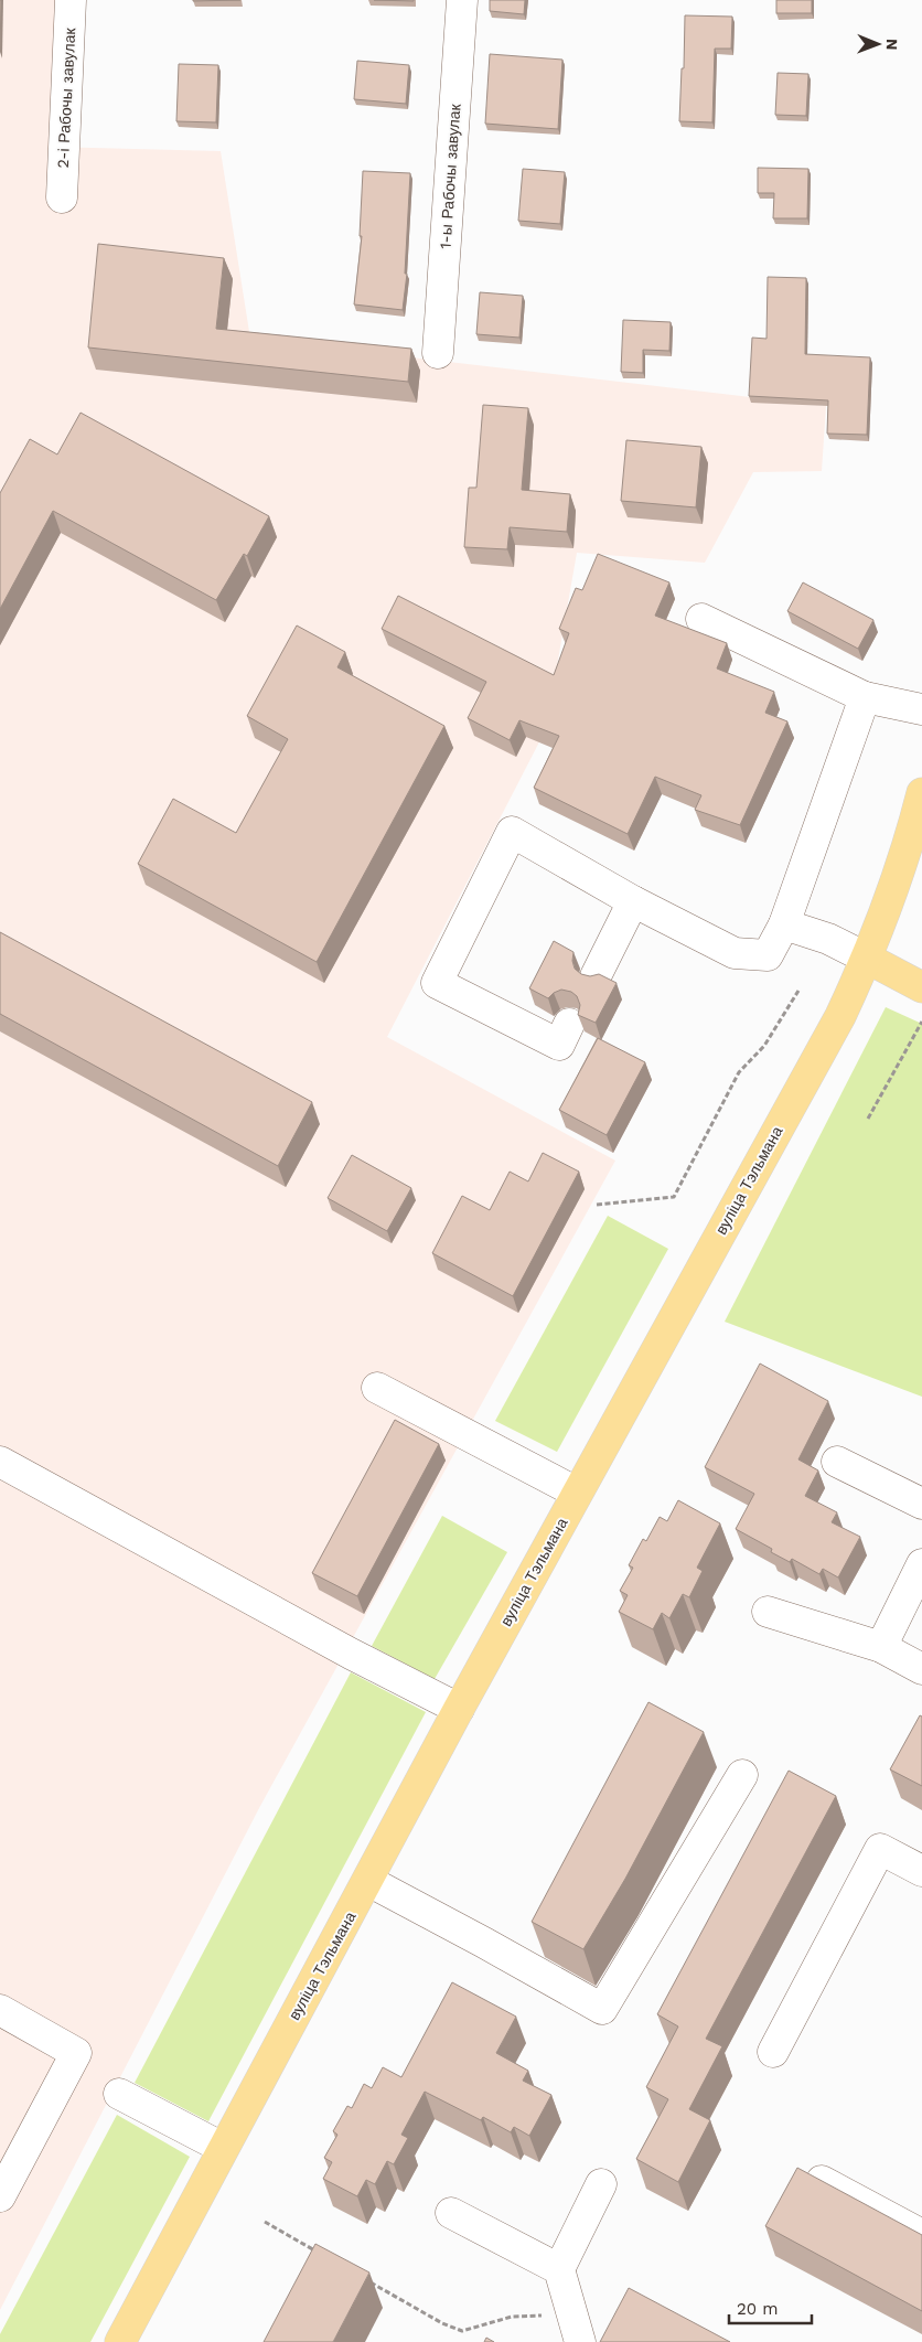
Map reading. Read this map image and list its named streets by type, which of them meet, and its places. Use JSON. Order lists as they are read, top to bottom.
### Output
{
  "streets": {
    "main road": ["вуліца Тэльмана"],
    "street": ["2-і Рабочы завулак", "1-ы Рабочы завулак"]
  },
  "scale_bar": "20 m",
  "north": "right"
}
